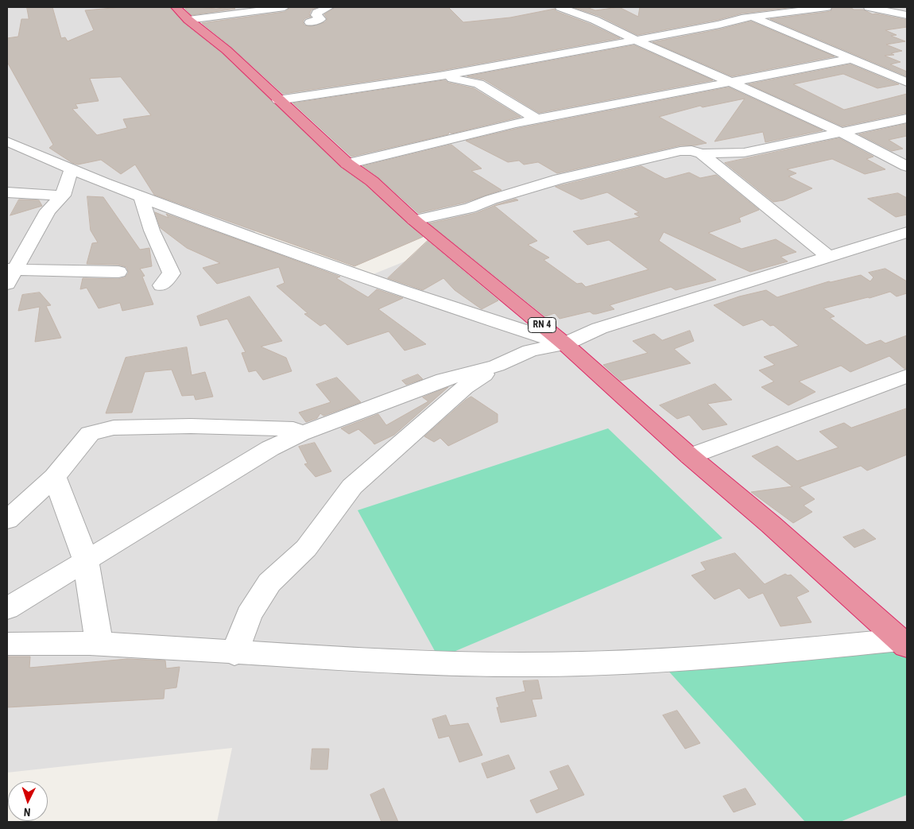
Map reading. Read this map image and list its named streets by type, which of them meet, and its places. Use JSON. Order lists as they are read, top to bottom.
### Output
{
  "streets": {
    "highway": ["RN 4"]
  },
  "north": "bottom"
}
